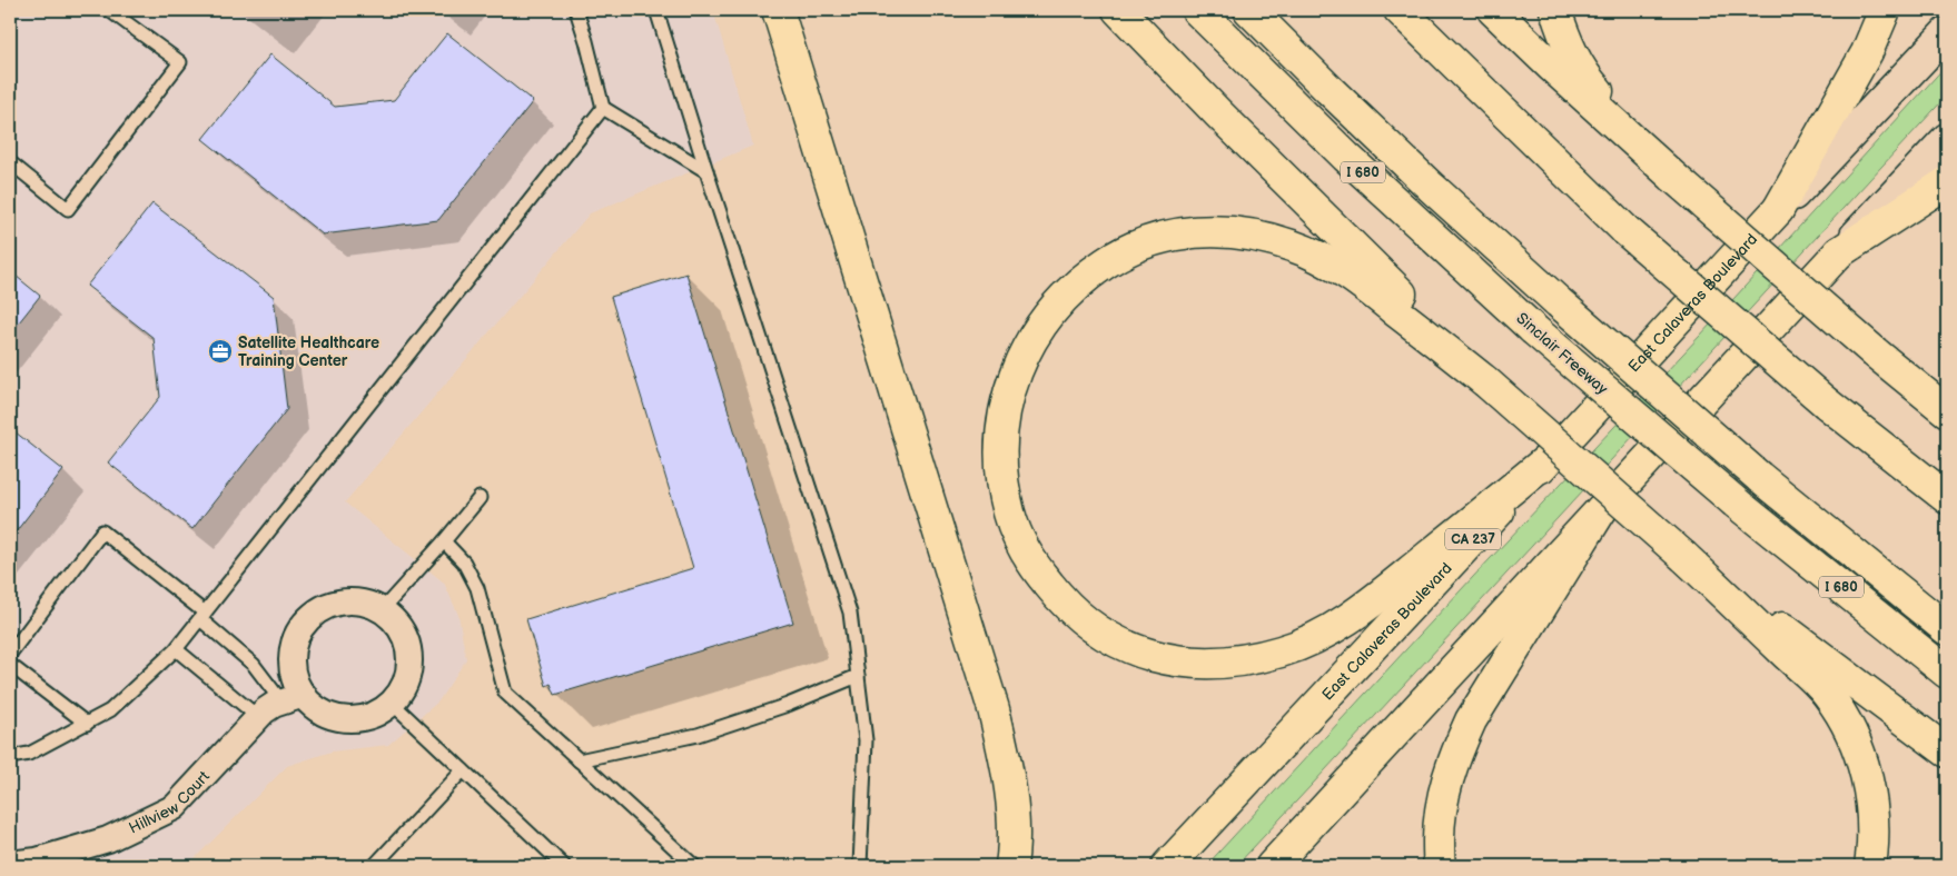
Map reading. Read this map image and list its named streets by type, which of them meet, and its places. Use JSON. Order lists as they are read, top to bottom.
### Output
{
  "streets": {
    "highway": [
      "I 680",
      "East Calaveras Boulevard",
      "Sinclair Freeway",
      "CA 237"
    ],
    "street": ["Hillview Court"]
  },
  "places": {
    "office": ["Satellite Healthcare Training Center"]
  }
}
